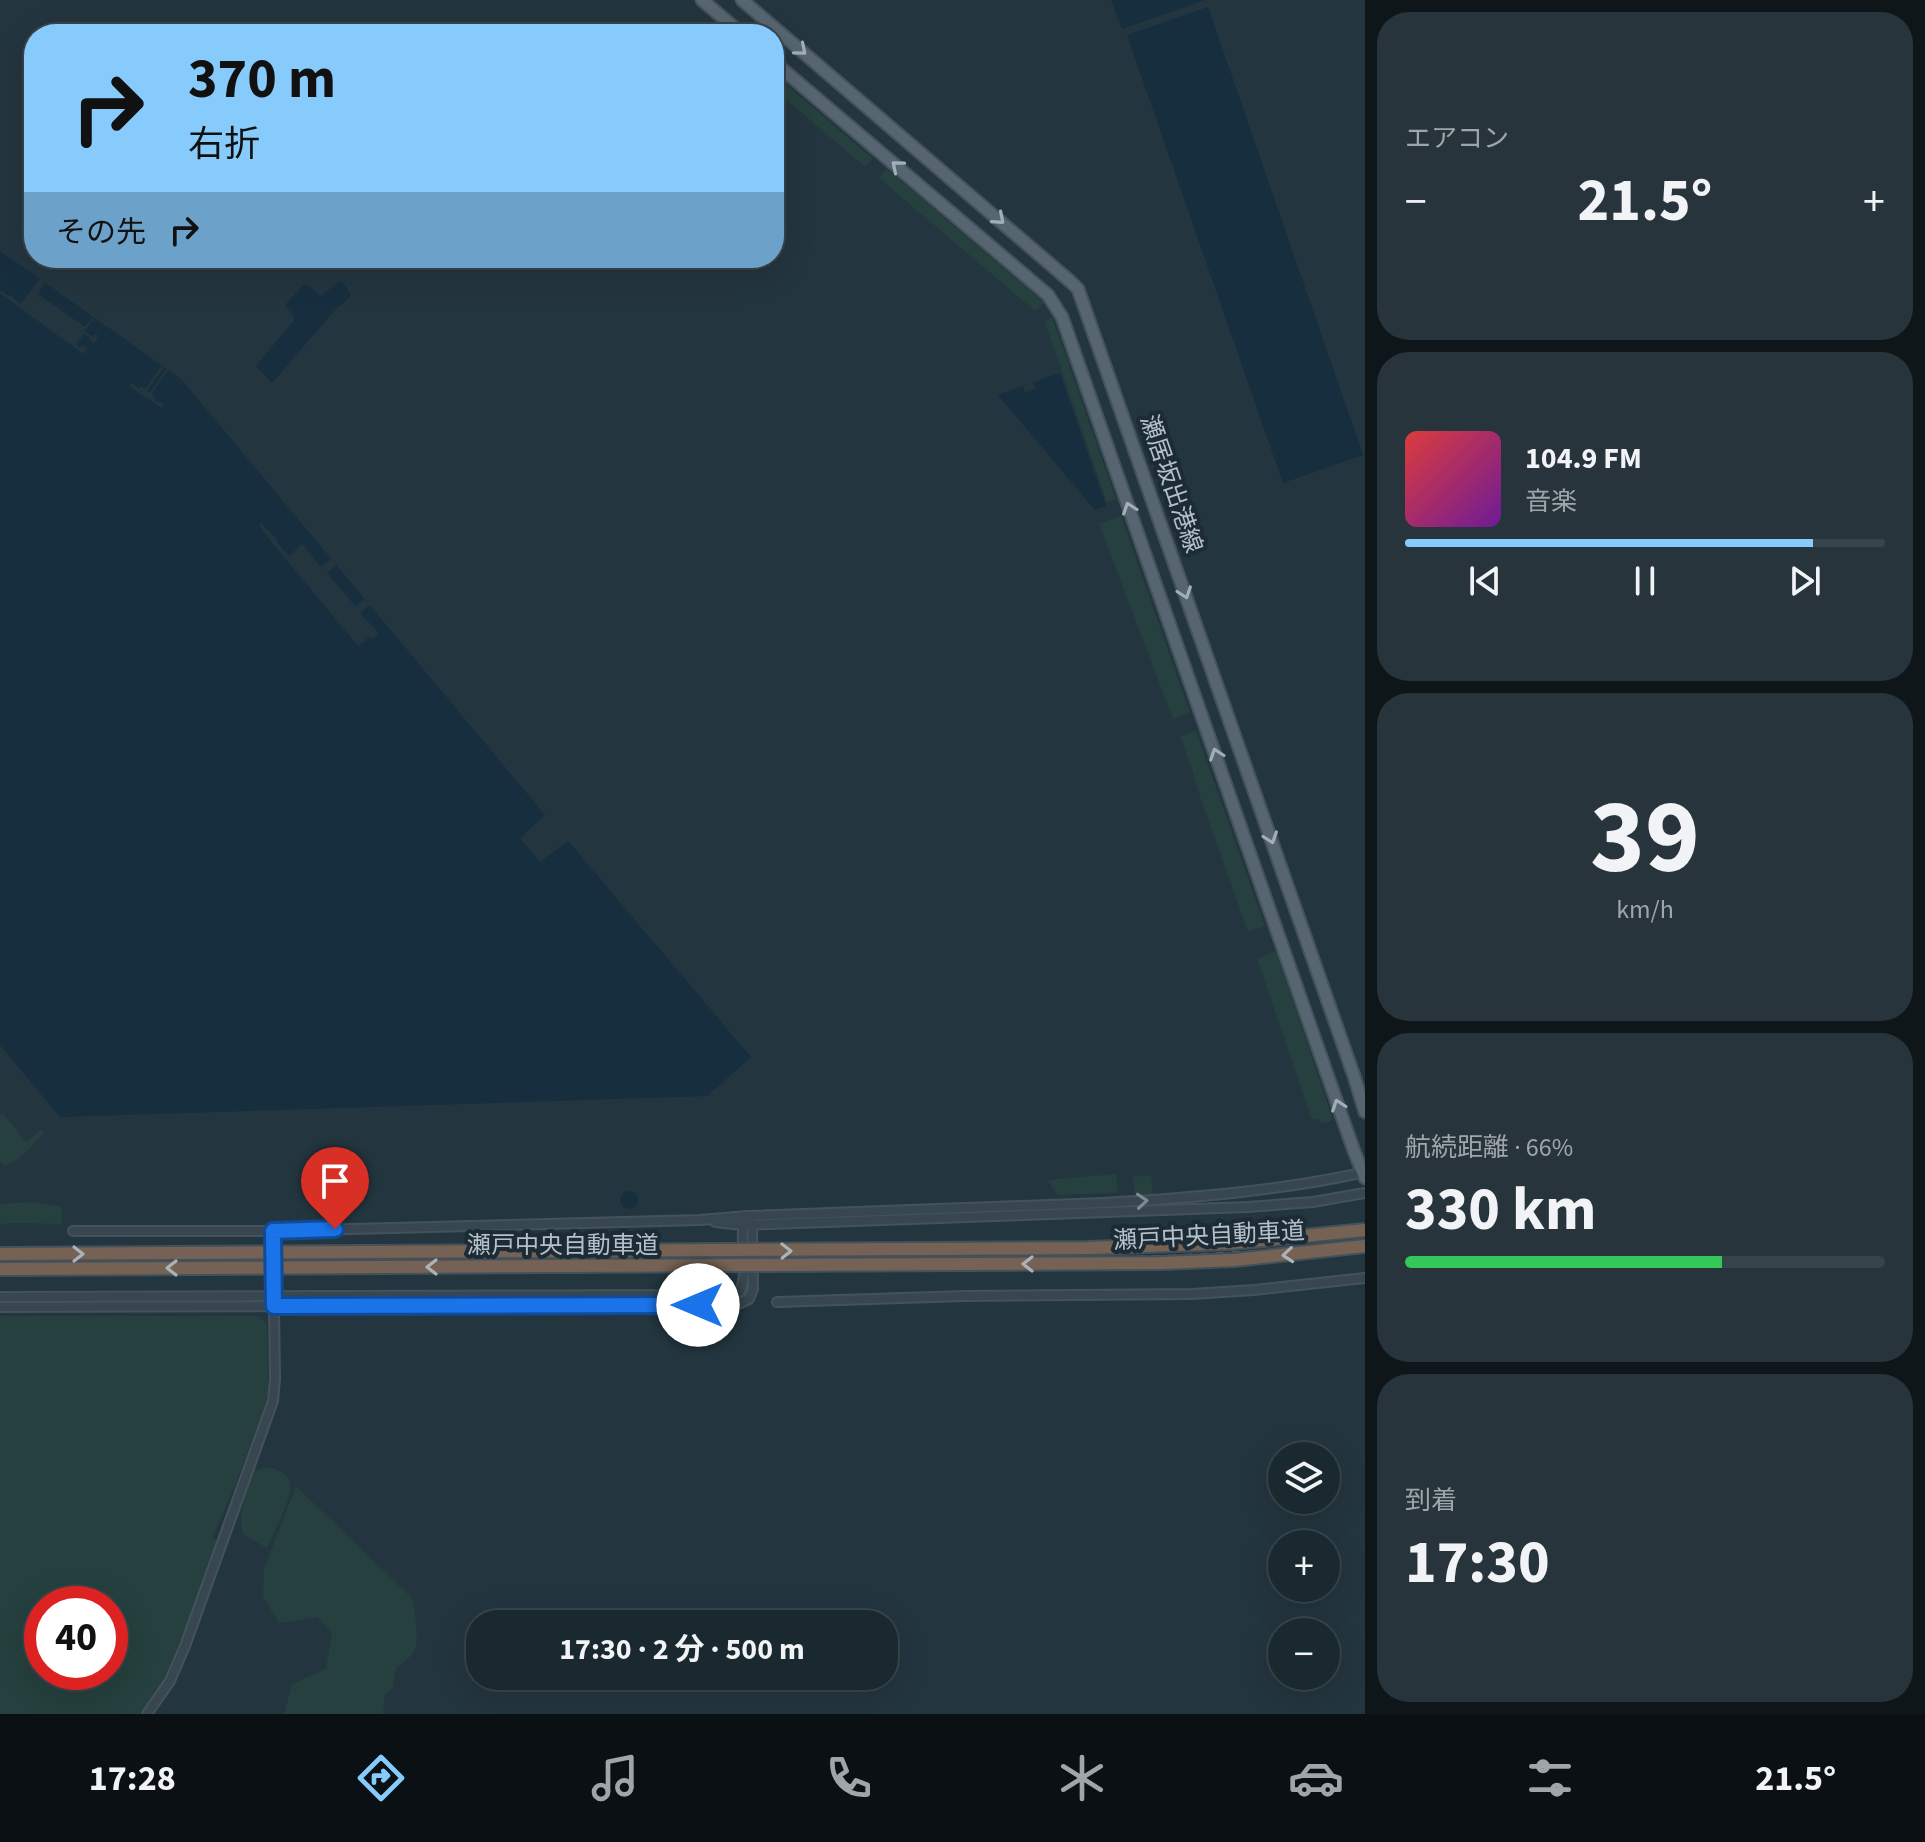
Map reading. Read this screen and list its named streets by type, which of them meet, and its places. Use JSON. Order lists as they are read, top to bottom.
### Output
{
  "streets": {
    "highway": ["瀬戸中央自動車道"],
    "main road": ["瀬居坂出港線"]
  },
  "page": {
    "tile": [
      "エアコン",
      ["39", "km/h"],
      ["航続距離 · 66%", "330 km"],
      ["到着", "17:30"]
    ],
    "turn": ["370 m", "右折"],
    "heat": ["−", "21.5°", "+"],
    "then": "その先",
    "song": ["104.9 FM", "音楽"],
    "map_buttons": ["+", "−"],
    "limit": "40",
    "trip": "17:30 · 2 分 · 500 m",
    "tabs": ["17:28", "21.5°"]
  }
}
